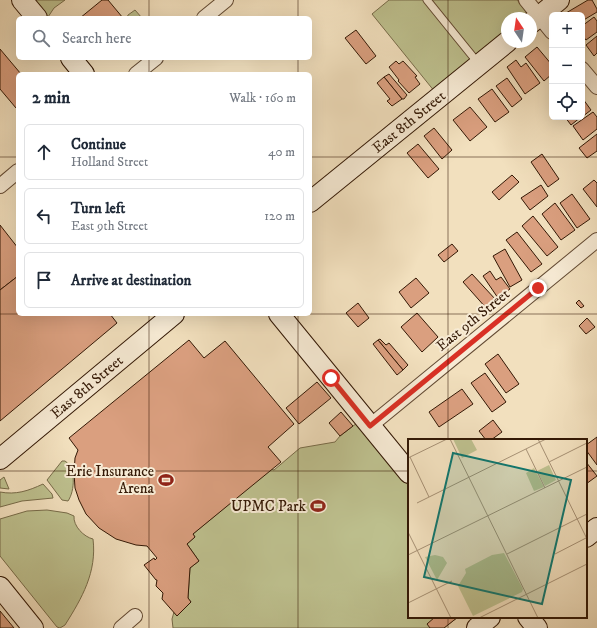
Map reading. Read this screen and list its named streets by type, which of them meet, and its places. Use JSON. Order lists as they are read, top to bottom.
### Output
{
  "streets": {
    "street": ["East 8th Street", "East 9th Street"]
  },
  "places": {
    "sports": ["Erie Insurance Arena", "UPMC Park"]
  },
  "north": "top",
  "page": {
    "map_buttons": ["+", "−"],
    "search": "Search here",
    "heading": ["2 min", "Walk · 160 m"],
    "list": [
      ["Continue", "Holland Street", "40 m"],
      ["Turn left", "East 9th Street", "120 m"],
      "Arrive at destination"
    ]
  }
}
